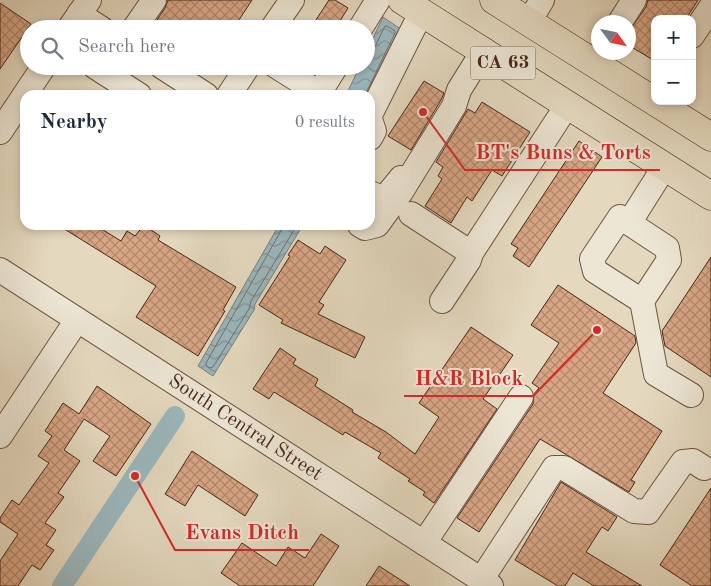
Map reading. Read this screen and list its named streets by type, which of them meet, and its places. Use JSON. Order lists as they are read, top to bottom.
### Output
{
  "streets": {
    "main road": ["CA 63"],
    "street": ["South Central Street"]
  },
  "places": ["BT's Buns & Torts", "H&R Block", "Evans Ditch"],
  "north": "bottom right",
  "page": {
    "map_buttons": ["+", "−"],
    "search": "Search here",
    "heading": ["Nearby", "0 results"]
  }
}
